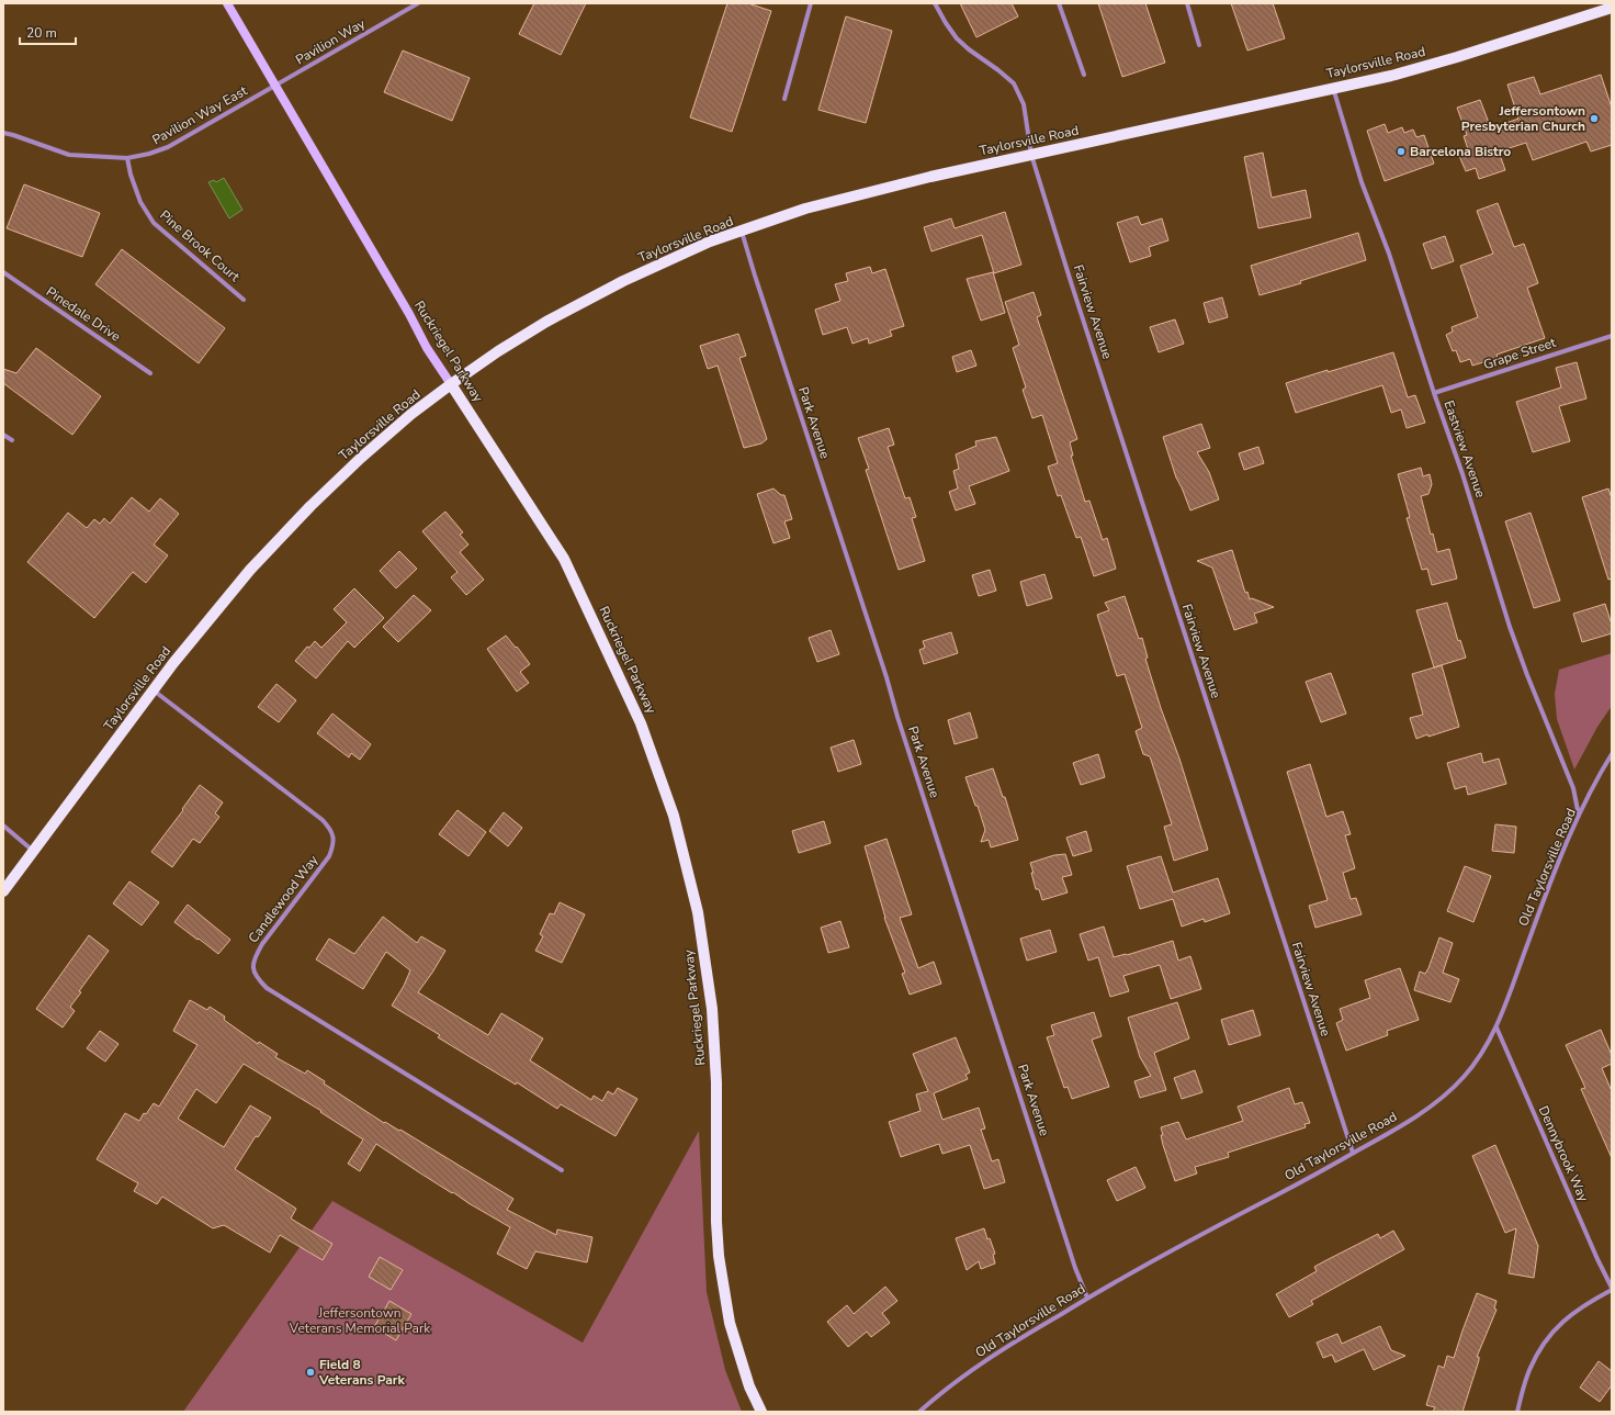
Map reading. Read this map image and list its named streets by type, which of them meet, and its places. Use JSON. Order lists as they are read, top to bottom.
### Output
{
  "streets": {
    "main road": ["Taylorsville Road", "Ruckriegel Parkway"],
    "street": [
      "Pavilion Way",
      "Pavilion Way East",
      "Pine Brook Court",
      "Fairview Avenue",
      "Pinedale Drive",
      "Grape Street",
      "Park Avenue",
      "Eastview Avenue",
      "Old Taylorsville Road",
      "Candlewood Way",
      "Dennybrook Way"
    ]
  },
  "crossings": [
    ["Pavilion Way", "Pavilion Way East"],
    ["Pavilion Way", "Ruckriegel Parkway"],
    ["Taylorsville Road", "Fairview Avenue"],
    ["Taylorsville Road", "Ruckriegel Parkway"],
    ["Taylorsville Road", "Park Avenue"],
    ["Taylorsville Road", "Eastview Avenue"],
    ["Taylorsville Road", "Candlewood Way"],
    ["Pavilion Way East", "Pine Brook Court"],
    ["Pavilion Way East", "Ruckriegel Parkway"],
    ["Fairview Avenue", "Old Taylorsville Road"],
    ["Grape Street", "Eastview Avenue"],
    ["Park Avenue", "Old Taylorsville Road"],
    ["Eastview Avenue", "Old Taylorsville Road"],
    ["Old Taylorsville Road", "Dennybrook Way"]
  ],
  "parks": ["Jeffersontown Veterans Memorial Park"],
  "places": ["Jeffersontown Presbyterian Church", "Barcelona Bistro", "Field 8 Veterans Park"],
  "scale_bar": "20 m"
}
